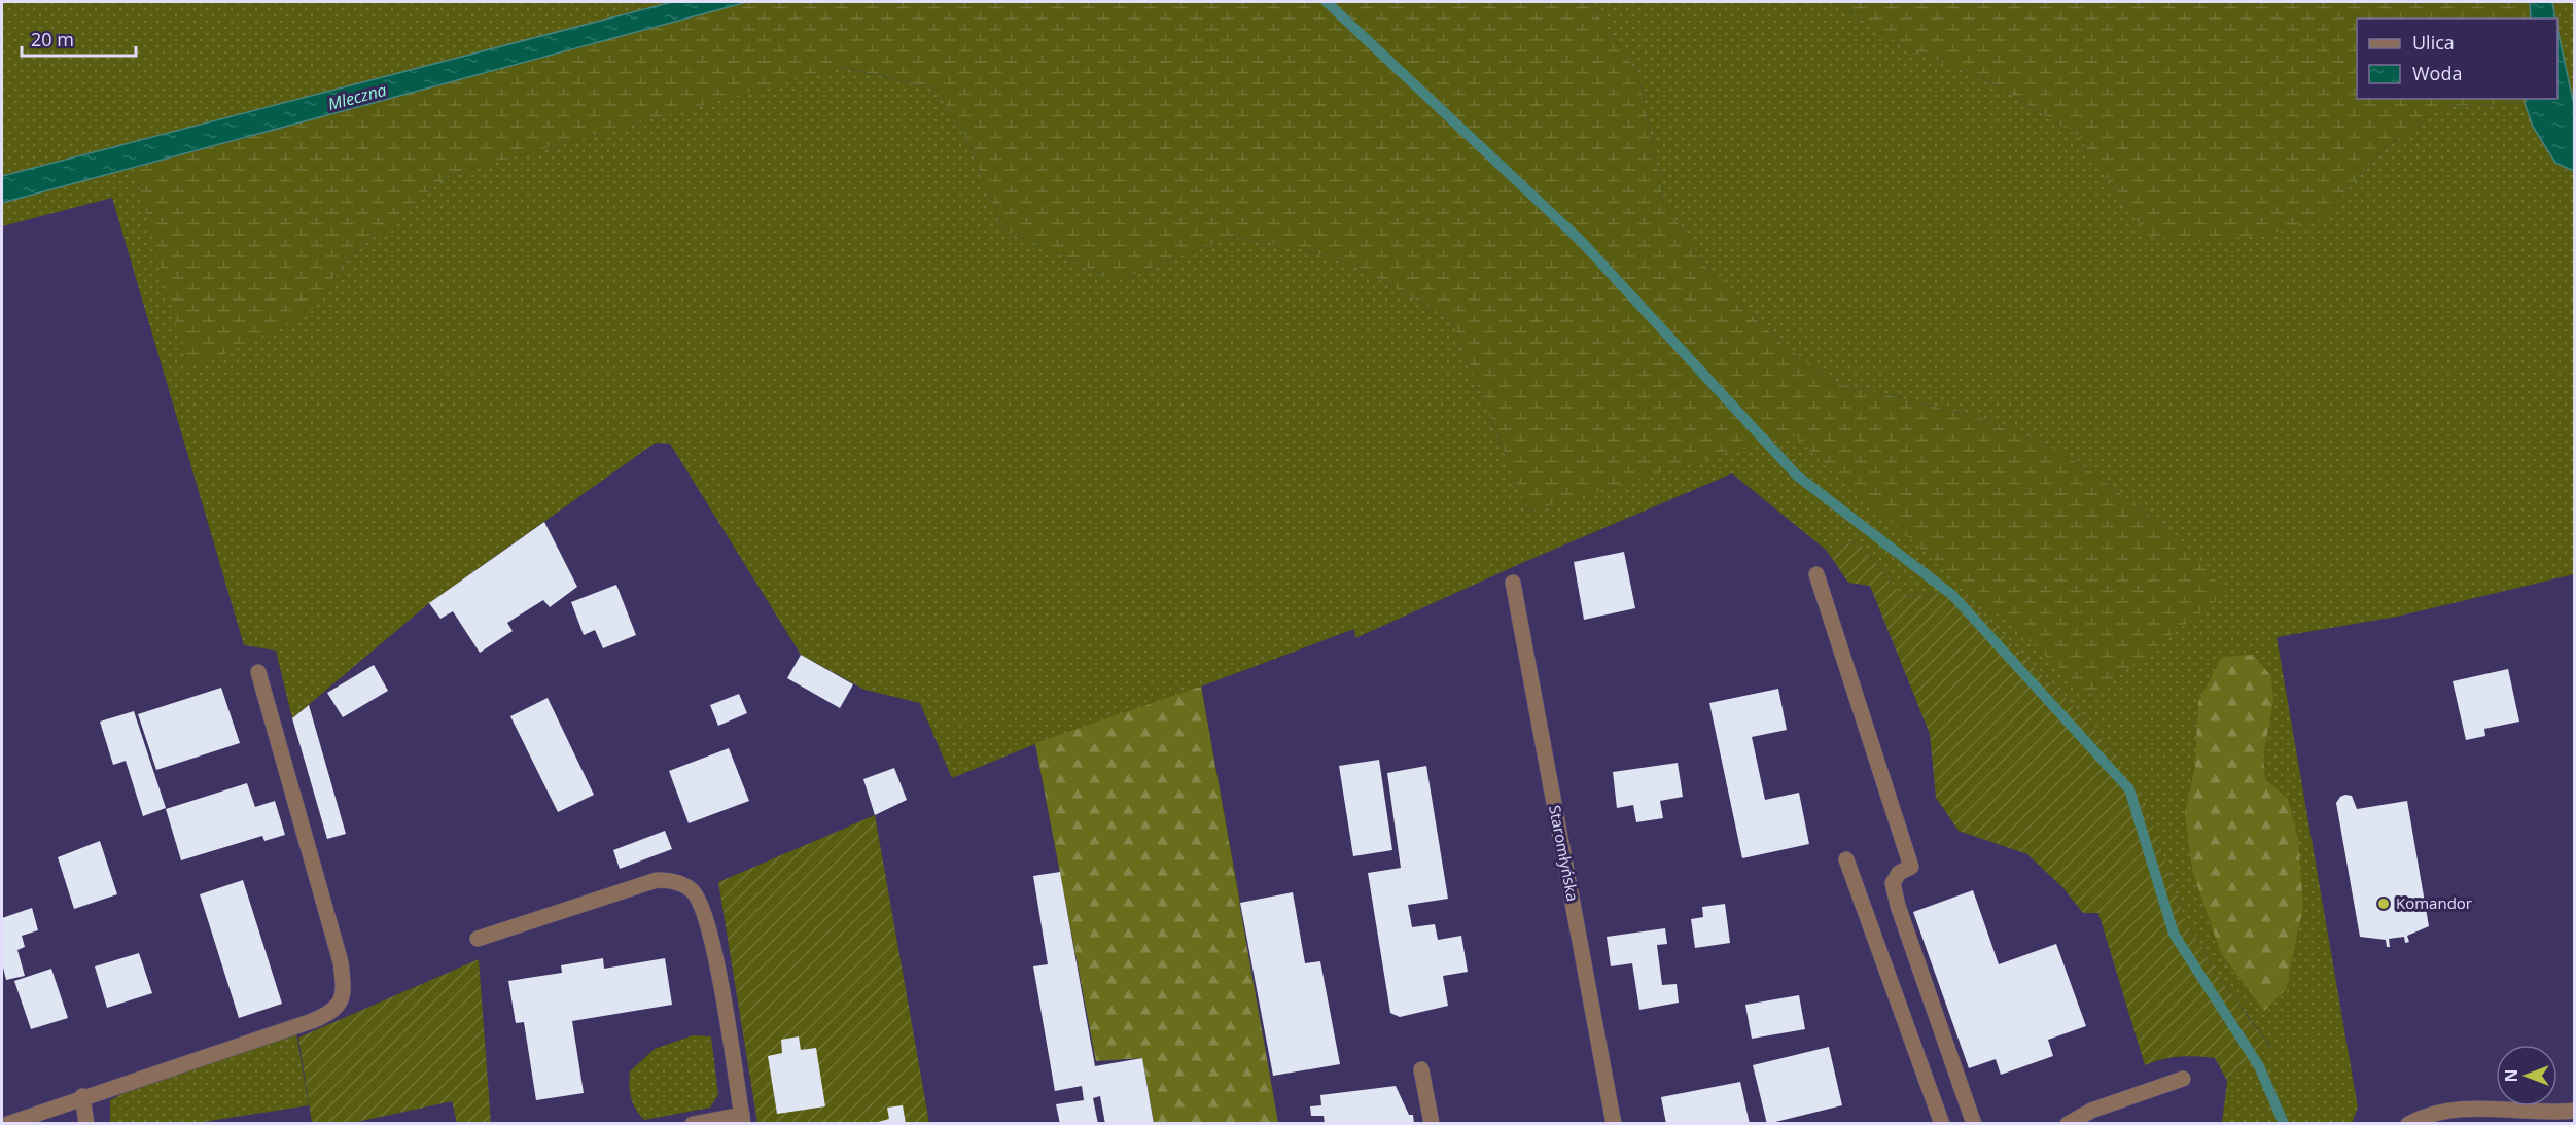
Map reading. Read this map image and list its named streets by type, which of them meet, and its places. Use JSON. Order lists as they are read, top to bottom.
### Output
{
  "streets": {
    "street": ["Staromłyńska"]
  },
  "water": ["Mleczna"],
  "places": ["Komandor"],
  "legend": ["Ulica", "Woda"],
  "scale_bar": "20 m",
  "north": "left"
}
